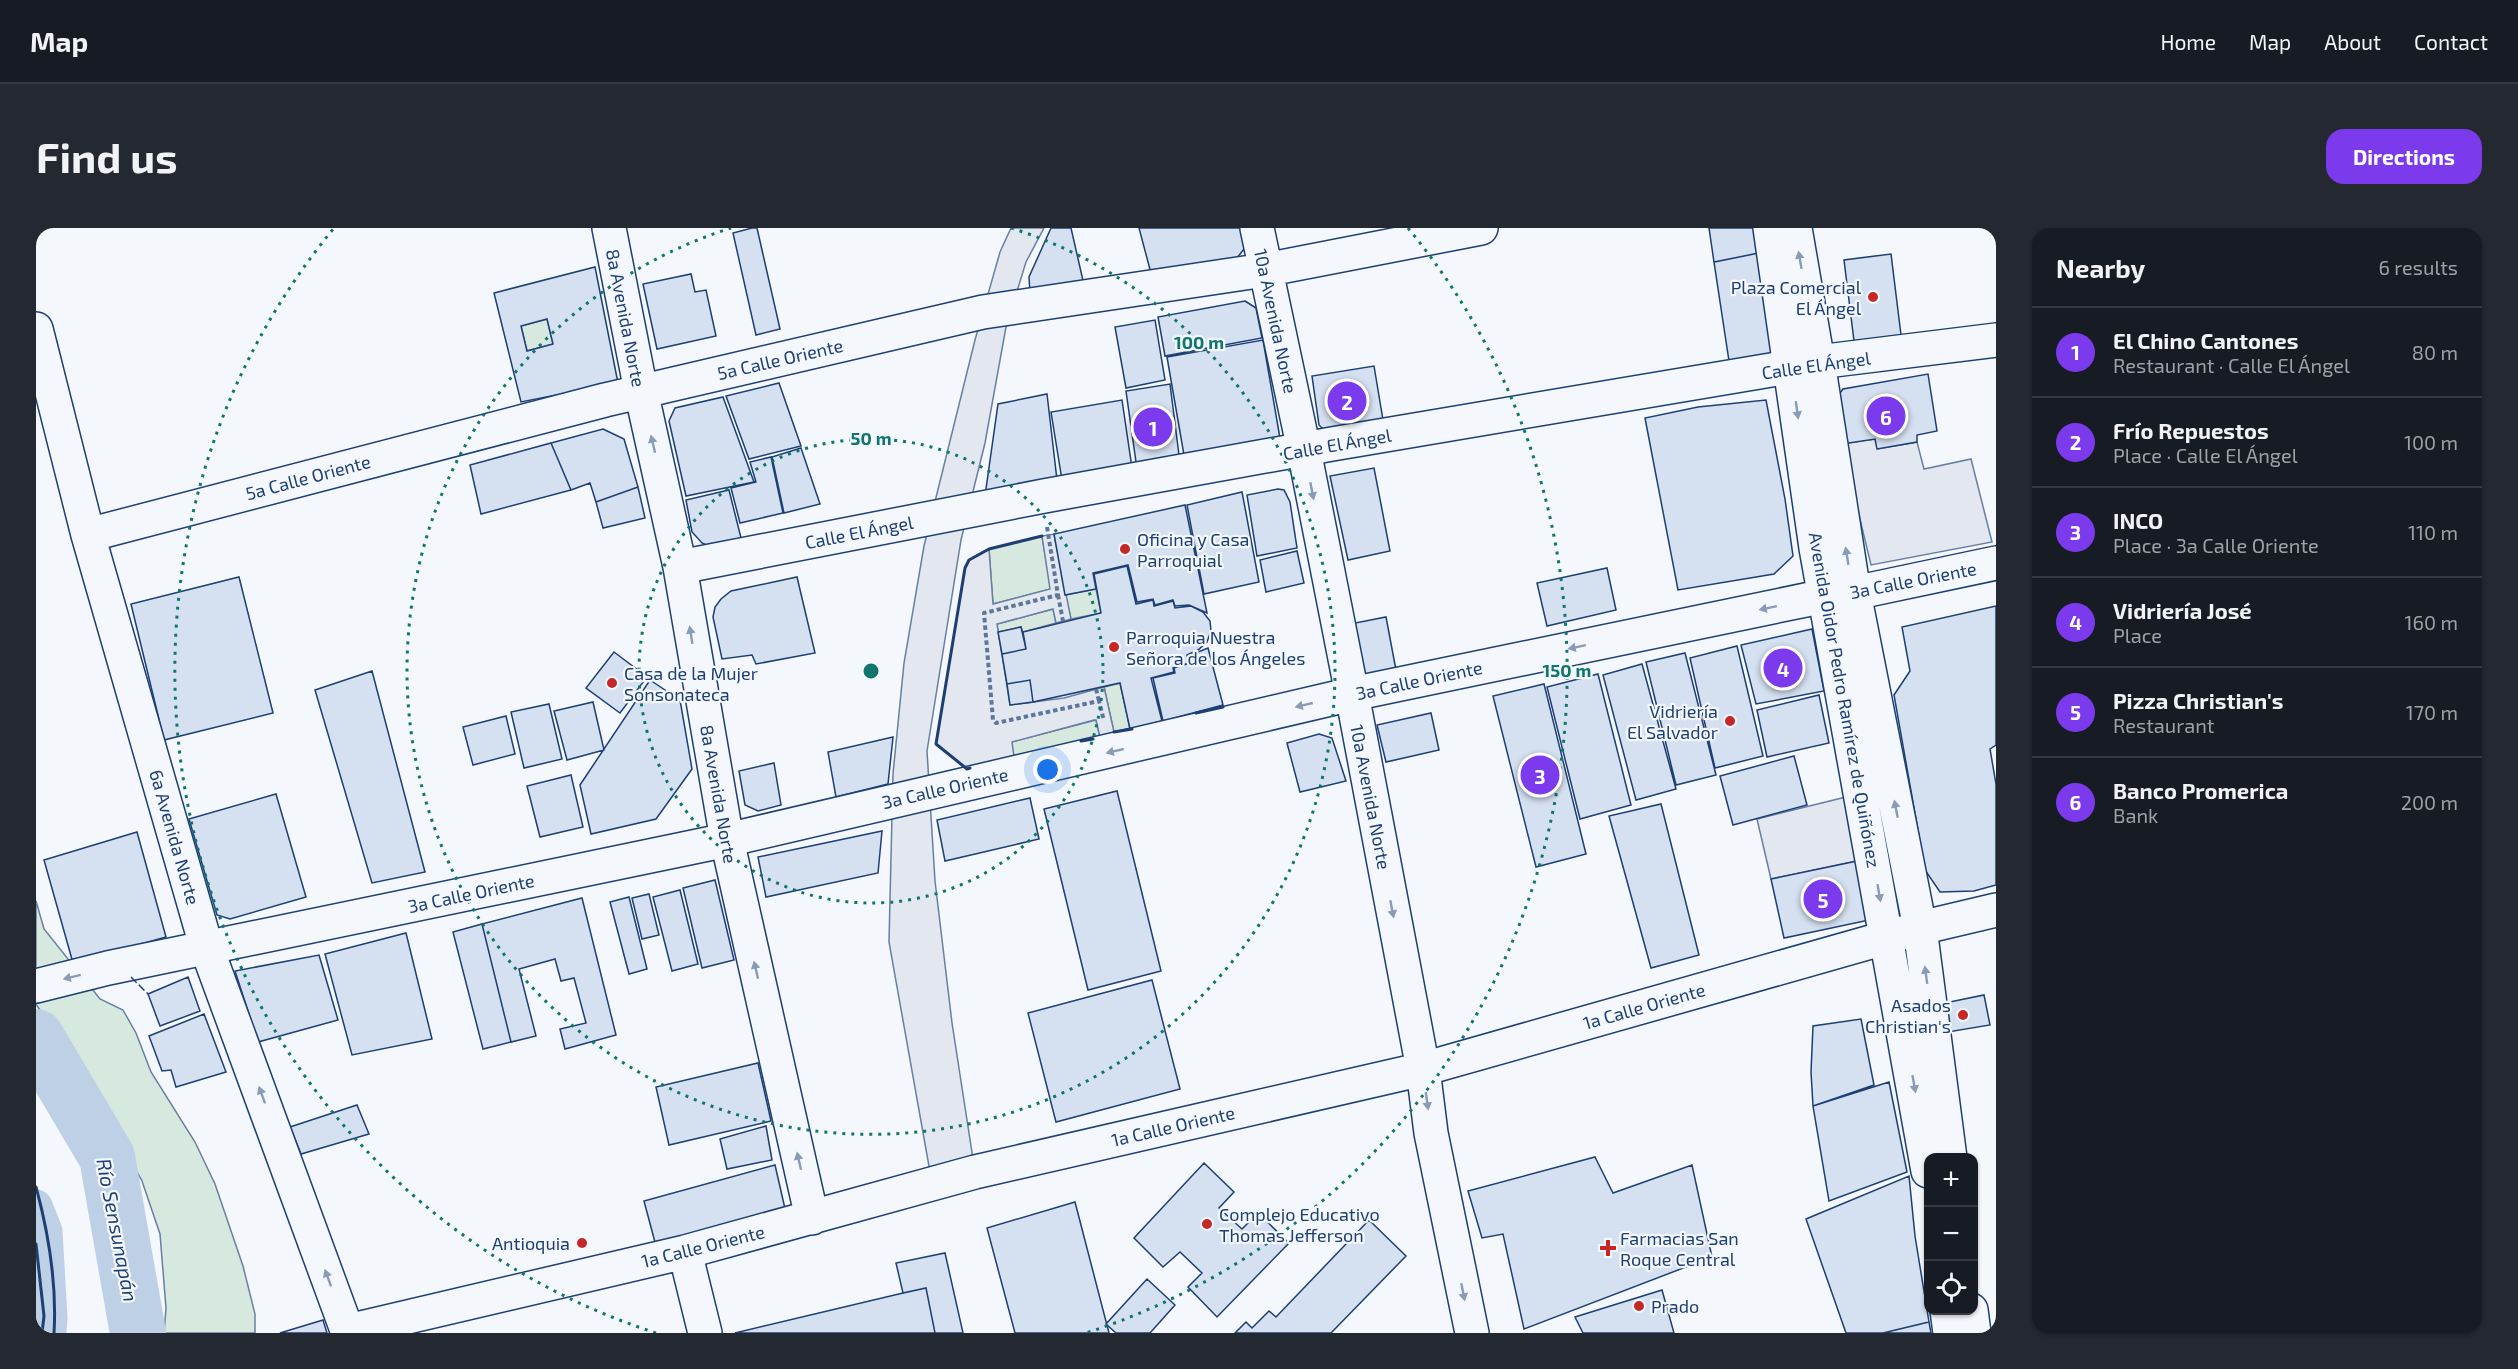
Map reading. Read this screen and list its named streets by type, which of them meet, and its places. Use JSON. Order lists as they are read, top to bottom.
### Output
{
  "streets": {
    "street": [
      "8a Avenida Norte",
      "10a Avenida Norte",
      "5a Calle Oriente",
      "Calle El Ángel",
      "3a Calle Oriente",
      "Avenida Oidor Pedro Ramírez de Quiñónez",
      "6a Avenida Norte",
      "1a Calle Oriente"
    ]
  },
  "crossings": [
    ["8a Avenida Norte", "5a Calle Oriente"],
    ["8a Avenida Norte", "Calle El Ángel"],
    ["8a Avenida Norte", "3a Calle Oriente"],
    ["8a Avenida Norte", "1a Calle Oriente"],
    ["10a Avenida Norte", "5a Calle Oriente"],
    ["10a Avenida Norte", "Calle El Ángel"],
    ["10a Avenida Norte", "3a Calle Oriente"],
    ["10a Avenida Norte", "1a Calle Oriente"],
    ["5a Calle Oriente", "6a Avenida Norte"],
    ["Calle El Ángel", "Avenida Oidor Pedro Ramírez de Quiñónez"],
    ["3a Calle Oriente", "Avenida Oidor Pedro Ramírez de Quiñónez"],
    ["3a Calle Oriente", "6a Avenida Norte"],
    ["Avenida Oidor Pedro Ramírez de Quiñónez", "1a Calle Oriente"],
    ["6a Avenida Norte", "1a Calle Oriente"]
  ],
  "one_way": [
    "8a Avenida Norte",
    "10a Avenida Norte",
    "3a Calle Oriente",
    "6a Avenida Norte"
  ],
  "water": ["Río Sensunapán"],
  "places": {
    "other": [
      "Plaza Comercial El Ángel",
      "Oficina y Casa Parroquial",
      "Parroquia Nuestra Señora de los Ángeles",
      "Casa de la Mujer Sonsonateca",
      "Vidriería El Salvador",
      "Asados Christian's",
      "Complejo Educativo Thomas Jefferson",
      "Antioquia",
      "Prado"
    ],
    "health": ["Farmacias San Roque Central"]
  },
  "page": {
    "header": "Map",
    "nav": [
      "Home",
      "Map",
      "About",
      "Contact"
    ],
    "buttons": "Directions",
    "title": "Find us",
    "heading": ["Nearby", "6 results"],
    "list": [
      {
        "mark": "1",
        "name": "El Chino Cantones",
        "note": "Restaurant · Calle El Ángel",
        "value": "80 m"
      },
      {
        "mark": "2",
        "name": "Frío Repuestos",
        "note": "Place · Calle El Ángel",
        "value": "100 m"
      },
      {
        "mark": "3",
        "name": "INCO",
        "note": "Place · 3a Calle Oriente",
        "value": "110 m"
      },
      {
        "mark": "4",
        "name": "Vidriería José",
        "note": "Place",
        "value": "160 m"
      },
      {
        "mark": "5",
        "name": "Pizza Christian's",
        "note": "Restaurant",
        "value": "170 m"
      },
      {
        "mark": "6",
        "name": "Banco Promerica",
        "note": "Bank",
        "value": "200 m"
      }
    ],
    "pins": [
      "2",
      "6",
      "1",
      "4",
      "3",
      "5"
    ],
    "map_buttons": ["+", "−"]
  },
  "rings": ["100 m", "50 m", "150 m"]
}
